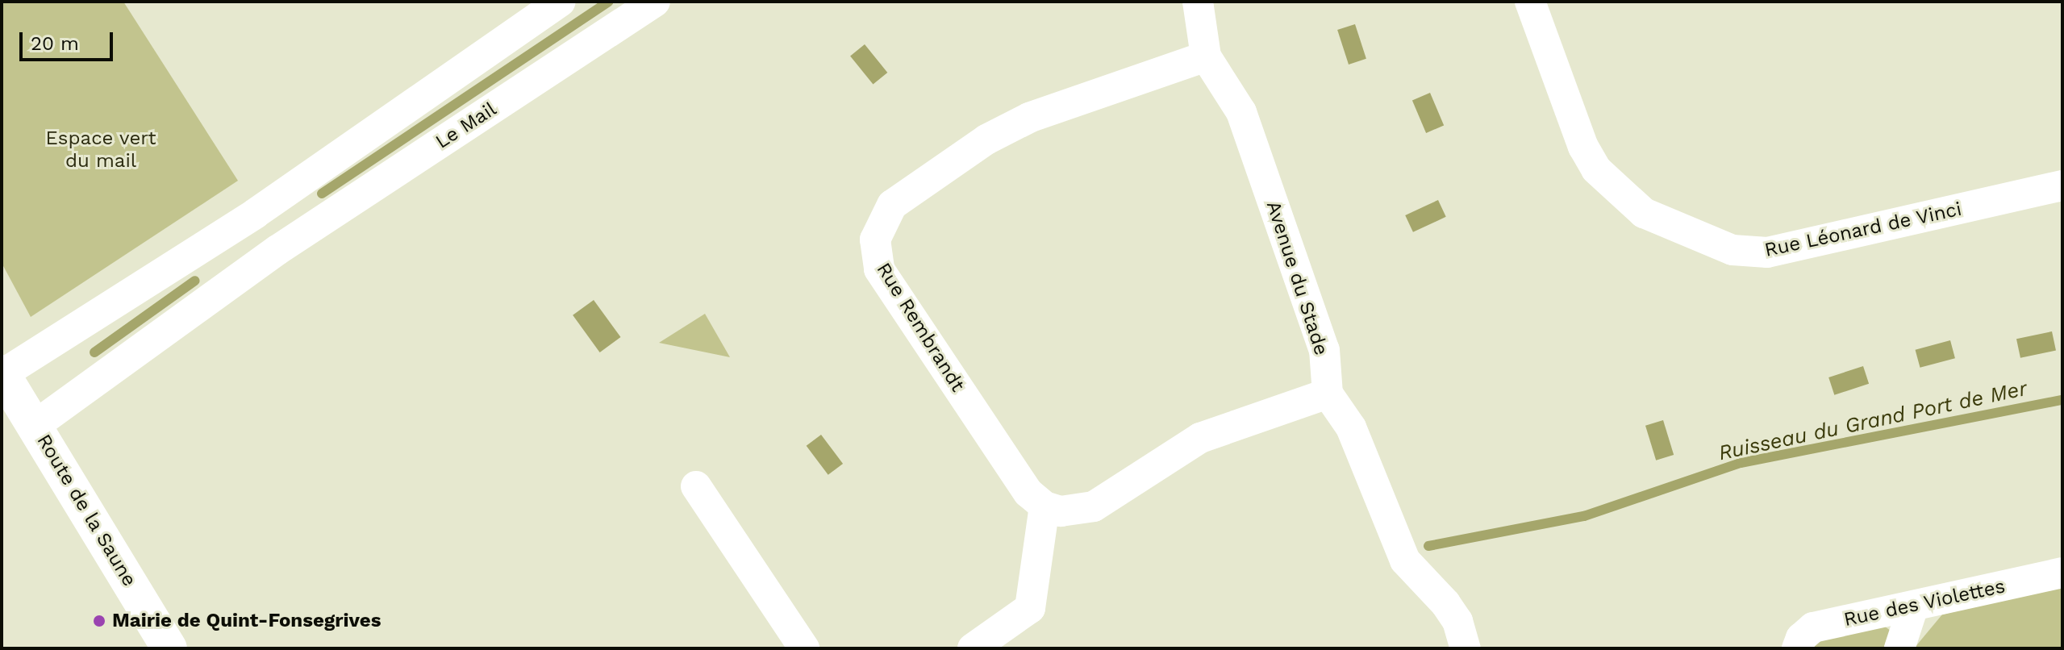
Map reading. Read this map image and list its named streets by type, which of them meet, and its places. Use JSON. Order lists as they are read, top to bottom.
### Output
{
  "streets": {
    "street": [
      "Le Mail",
      "Rue Léonard de Vinci",
      "Avenue du Stade",
      "Rue Rembrandt",
      "Route de la Saune",
      "Rue des Violettes"
    ]
  },
  "crossings": [
    ["Le Mail", "Route de la Saune"],
    ["Avenue du Stade", "Rue Rembrandt"]
  ],
  "water": ["Ruisseau du Grand Port de Mer"],
  "parks": ["Espace vert du mail"],
  "places": ["Mairie de Quint-Fonsegrives"],
  "scale_bar": "20 m"
}
